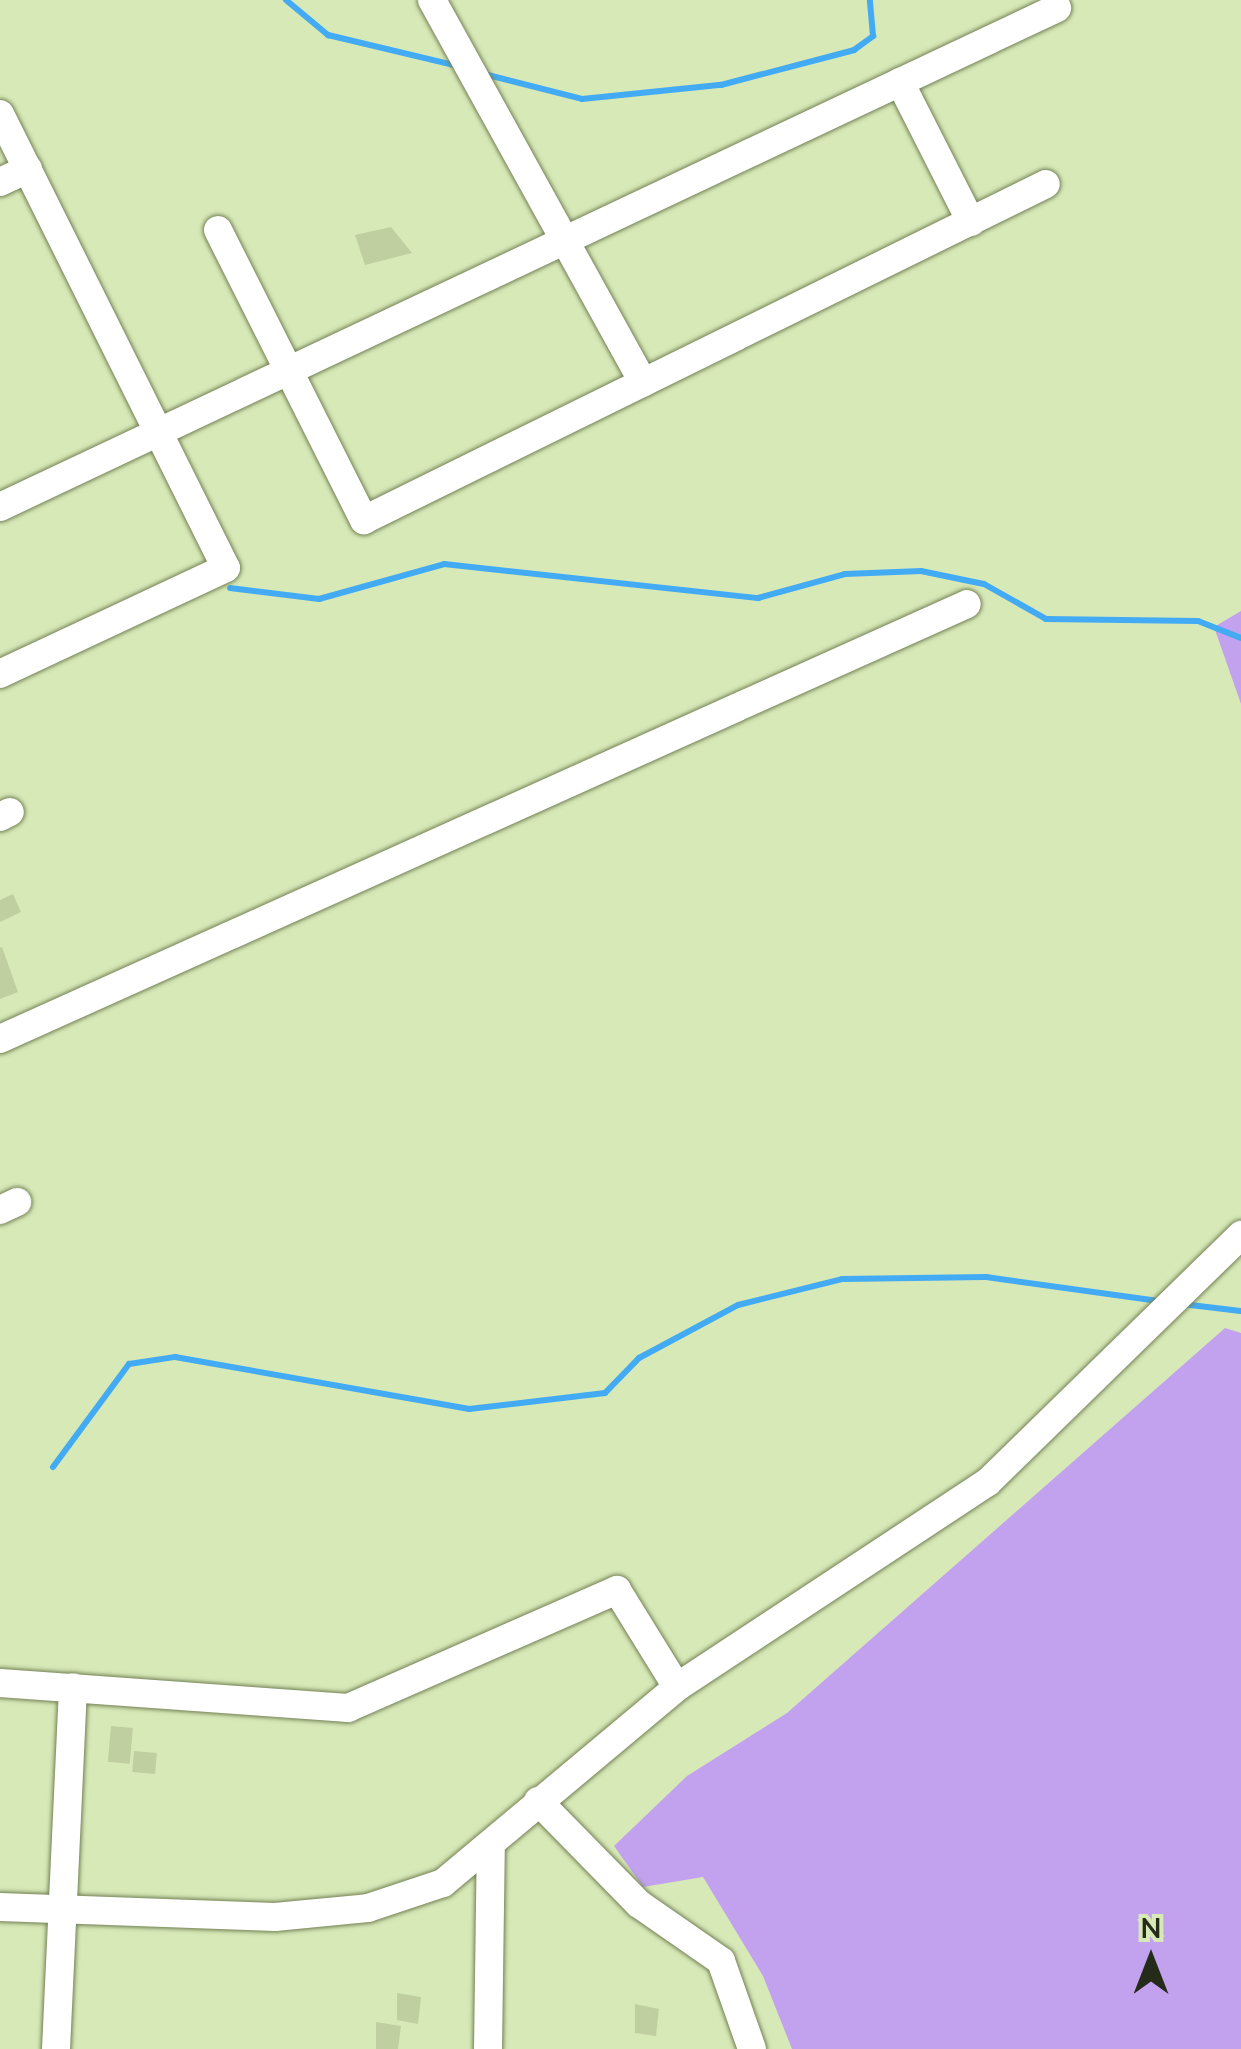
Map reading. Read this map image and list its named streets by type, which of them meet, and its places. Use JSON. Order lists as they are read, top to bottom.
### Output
{
  "north": "top"
}
